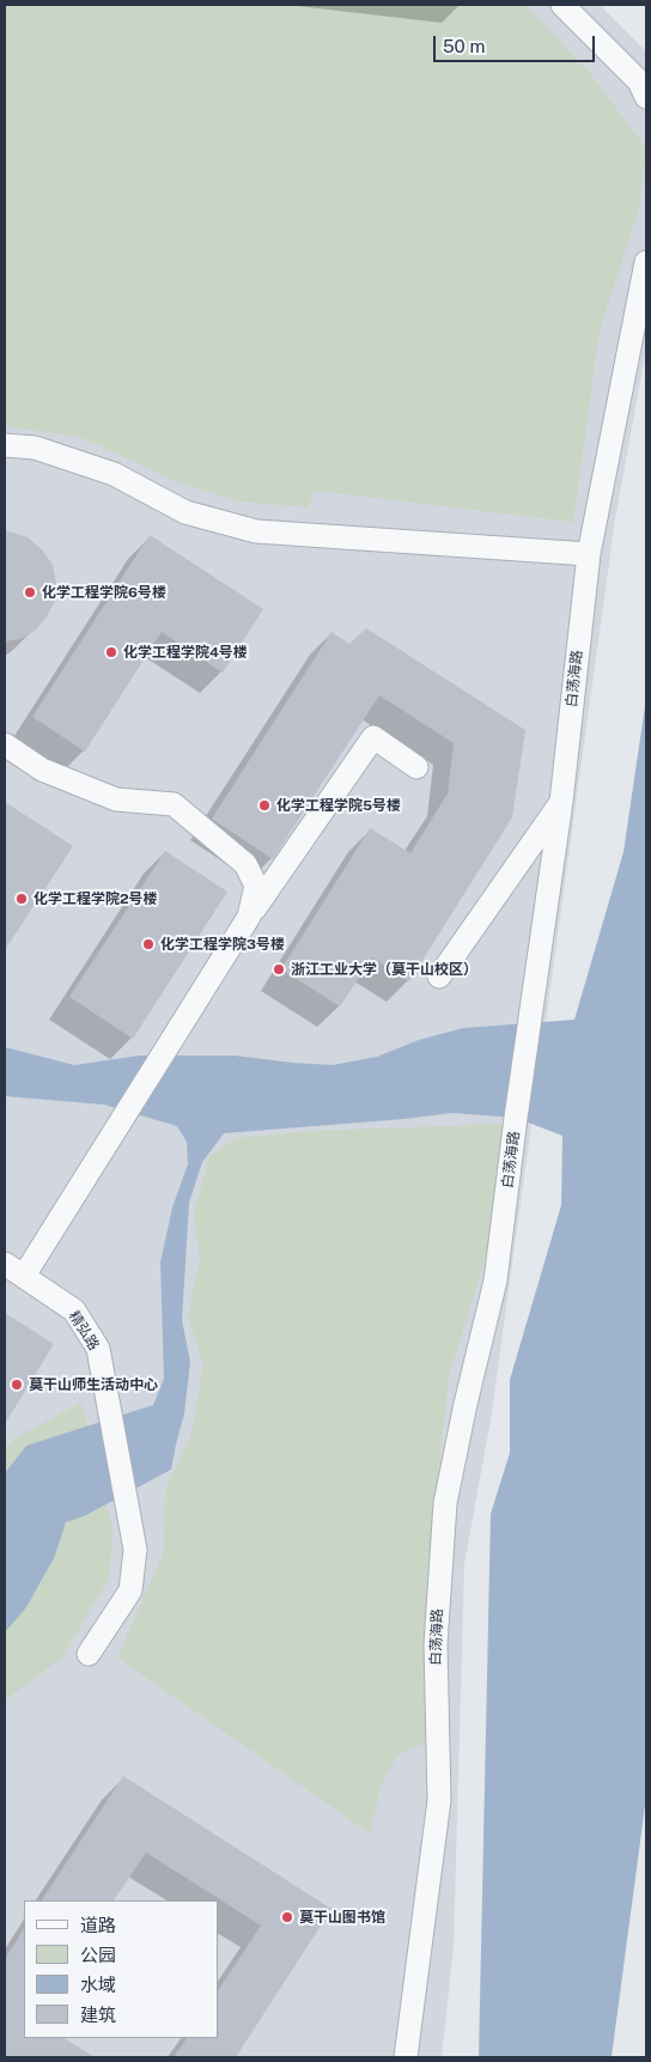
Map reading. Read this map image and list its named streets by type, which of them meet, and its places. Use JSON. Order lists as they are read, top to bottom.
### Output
{
  "streets": {
    "street": ["白荡海路", "精弘路"]
  },
  "places": [
    "化学工程学院6号楼",
    "化学工程学院4号楼",
    "化学工程学院5号楼",
    "化学工程学院2号楼",
    "化学工程学院3号楼",
    "浙江工业大学（莫干山校区）",
    "莫干山师生活动中心",
    "莫干山图书馆"
  ],
  "legend": [
    "道路",
    "公园",
    "水域",
    "建筑"
  ],
  "scale_bar": "50 m"
}
